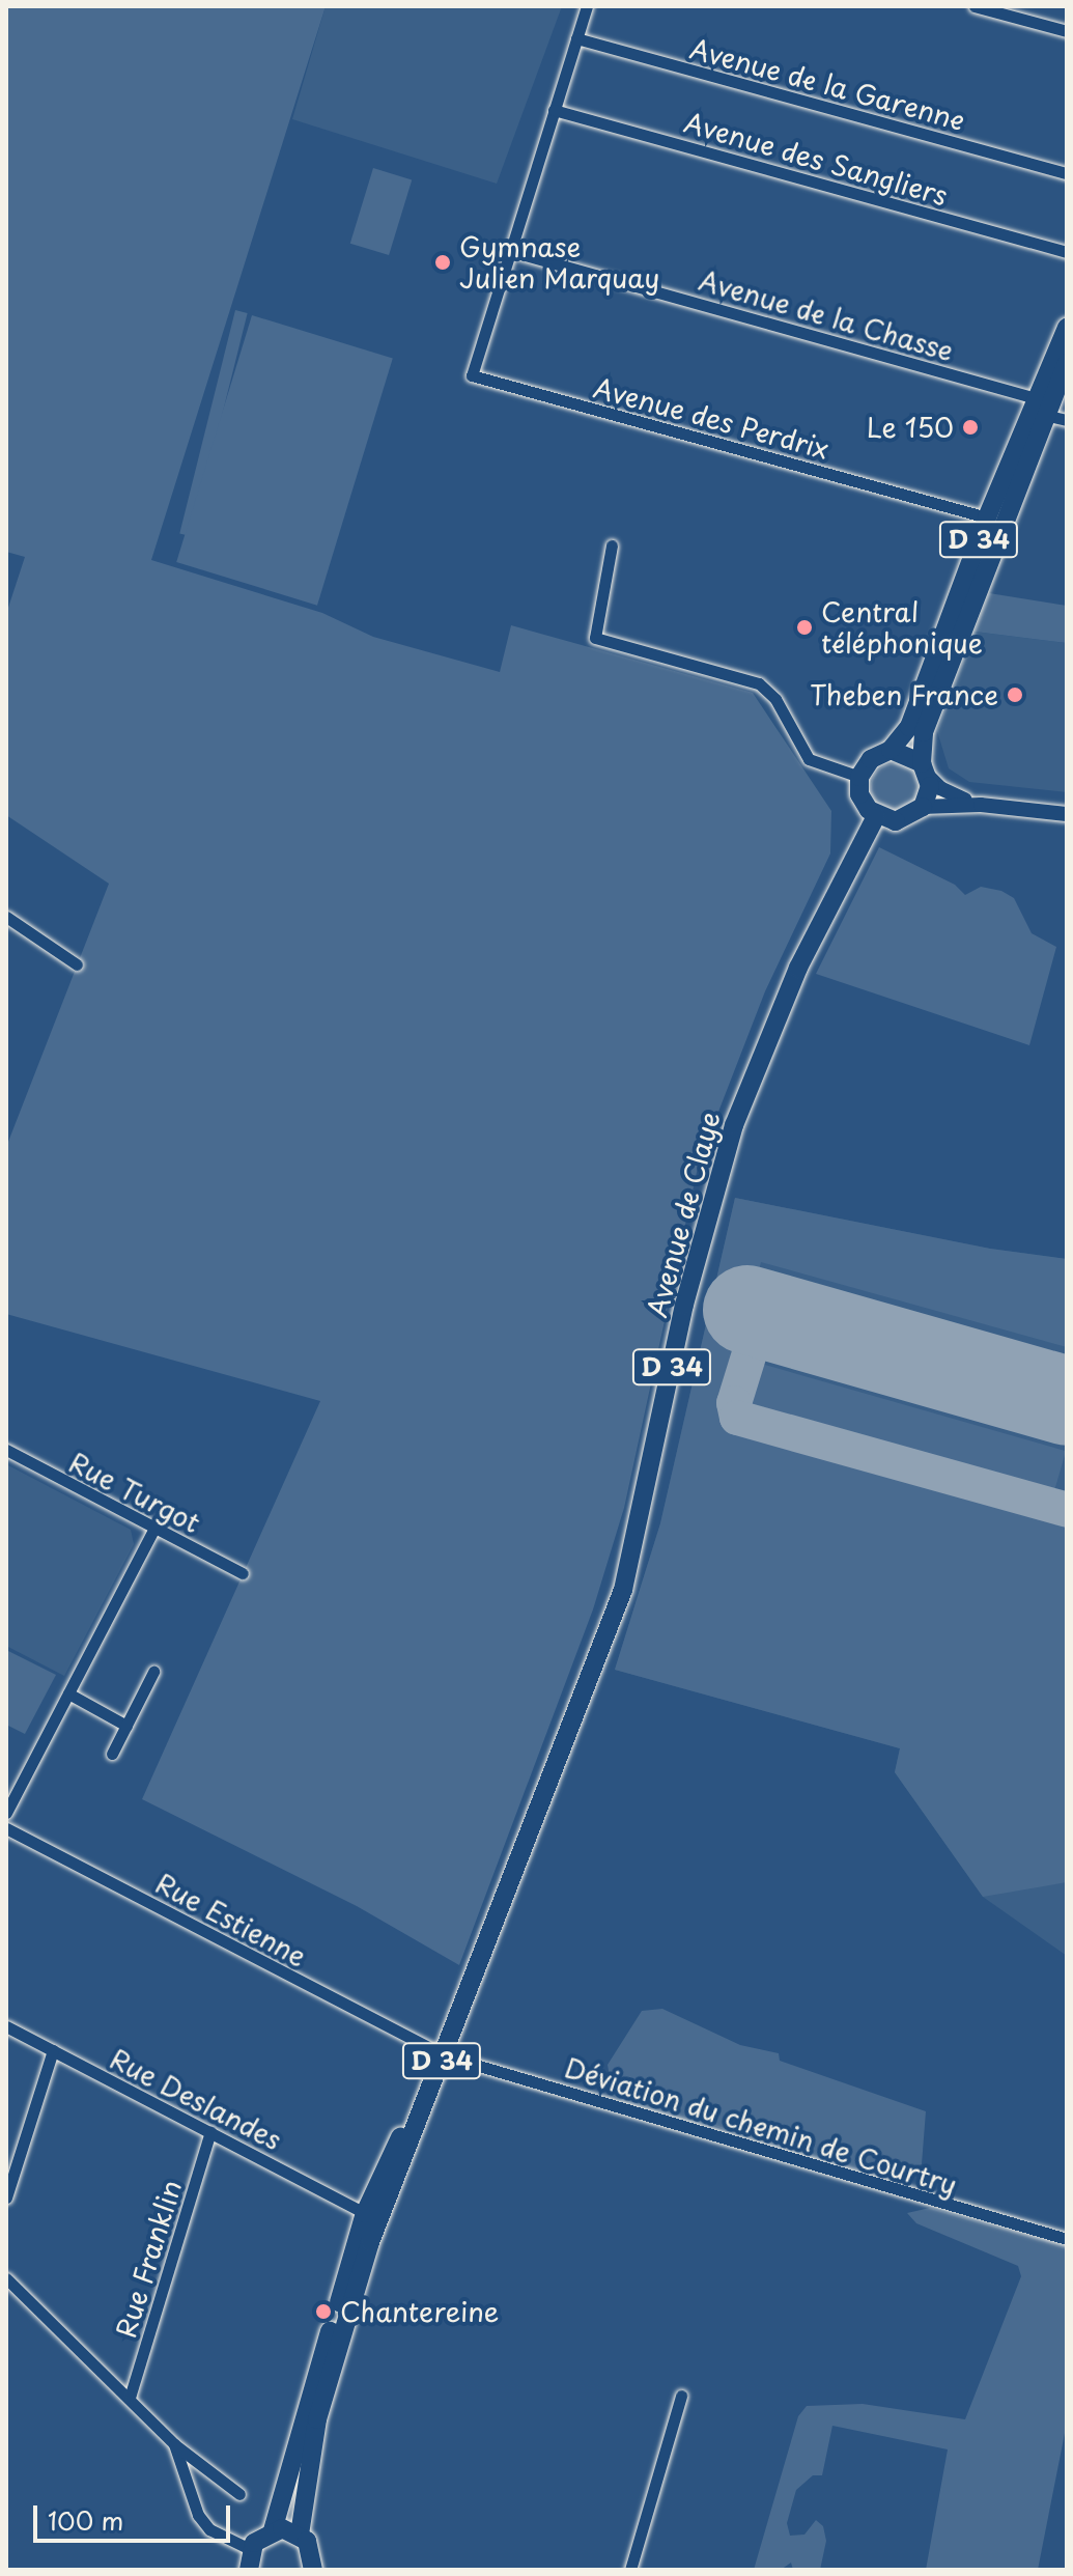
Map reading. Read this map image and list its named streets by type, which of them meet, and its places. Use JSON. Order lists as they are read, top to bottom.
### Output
{
  "streets": {
    "main road": ["D 34", "Avenue de Claye"],
    "street": [
      "Avenue de la Garenne",
      "Avenue des Sangliers",
      "Avenue de la Chasse",
      "Avenue des Perdrix",
      "Rue Turgot",
      "Rue Estienne",
      "Rue Deslandes",
      "Déviation du chemin de Courtry",
      "Rue Franklin"
    ]
  },
  "crossings": [
    ["Avenue de la Chasse", "Avenue des Perdrix"],
    ["Avenue de la Chasse", "D 34"],
    ["Avenue des Perdrix", "D 34"],
    ["D 34", "Avenue de Claye"],
    ["Avenue de Claye", "Rue Estienne"],
    ["Avenue de Claye", "Rue Deslandes"],
    ["Avenue de Claye", "Déviation du chemin de Courtry"],
    ["Rue Estienne", "Déviation du chemin de Courtry"],
    ["Rue Deslandes", "Rue Franklin"]
  ],
  "places": [
    "Gymnase Julien Marquay",
    "Le 150",
    "Central téléphonique",
    "Theben France",
    "Chantereine"
  ],
  "scale_bar": "100 m"
}
